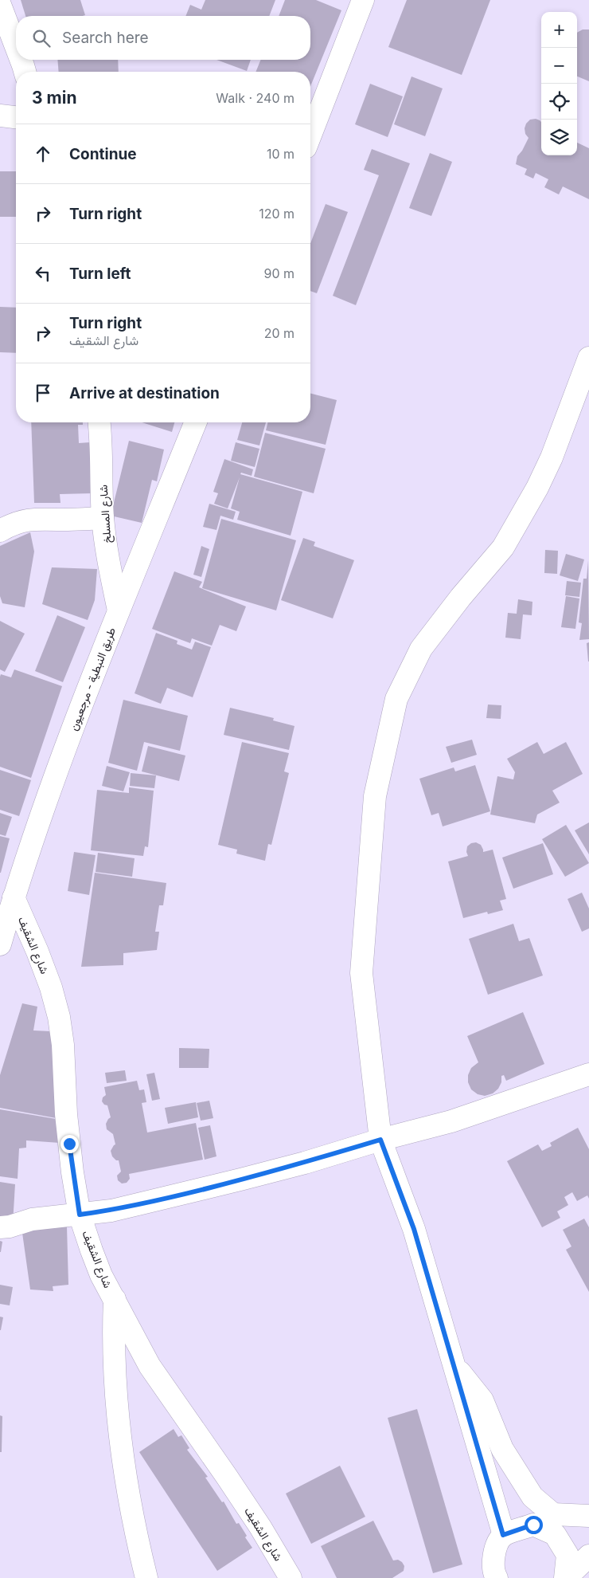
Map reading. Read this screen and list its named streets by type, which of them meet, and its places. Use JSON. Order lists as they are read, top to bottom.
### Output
{
  "streets": {
    "street": ["شارع المسلخ", "طريق النبطية - مرجعيون", "شارع الشقيف"]
  },
  "crossings": [
    ["شارع المسلخ", "طريق النبطية - مرجعيون"],
    ["طريق النبطية - مرجعيون", "شارع الشقيف"]
  ],
  "page": {
    "map_buttons": ["+", "−"],
    "search": "Search here",
    "heading": ["3 min", "Walk · 240 m"],
    "list": [
      ["Continue", "10 m"],
      ["Turn right", "120 m"],
      ["Turn left", "90 m"],
      ["Turn right", "شارع الشقيف", "20 m"],
      "Arrive at destination"
    ]
  }
}
